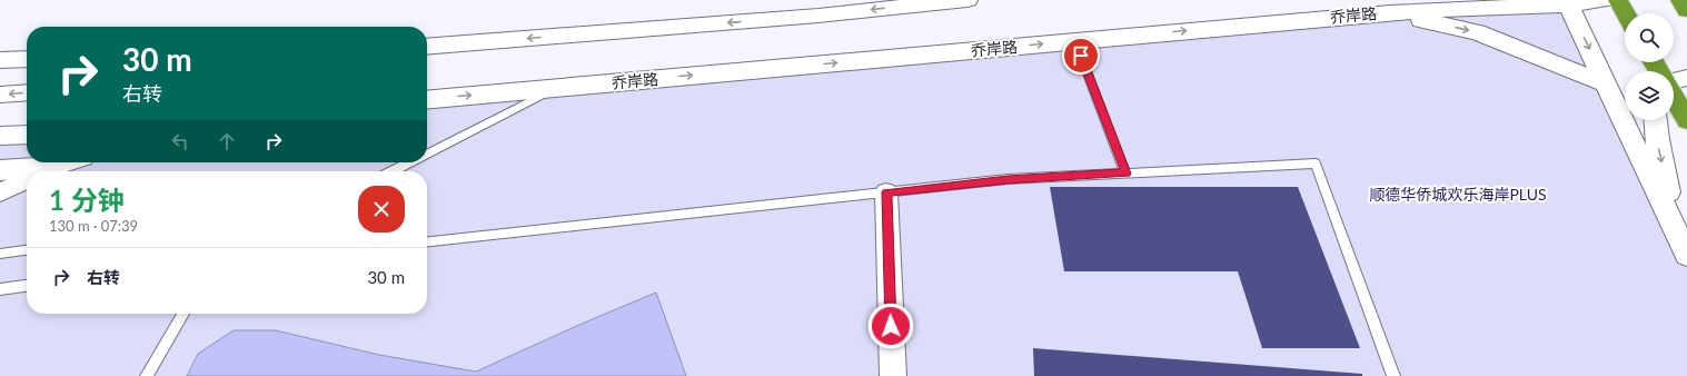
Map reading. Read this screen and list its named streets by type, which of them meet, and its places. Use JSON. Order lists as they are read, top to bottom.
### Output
{
  "streets": {
    "street": ["乔岸路"]
  },
  "parks": ["顺德华侨城欢乐海岸PLUS"],
  "page": {
    "turn": ["30 m", "右转"],
    "heading": ["1 分钟", "130 m · 07:39"],
    "list": [
      {
        "name": "右转",
        "value": "30 m"
      }
    ]
  }
}
